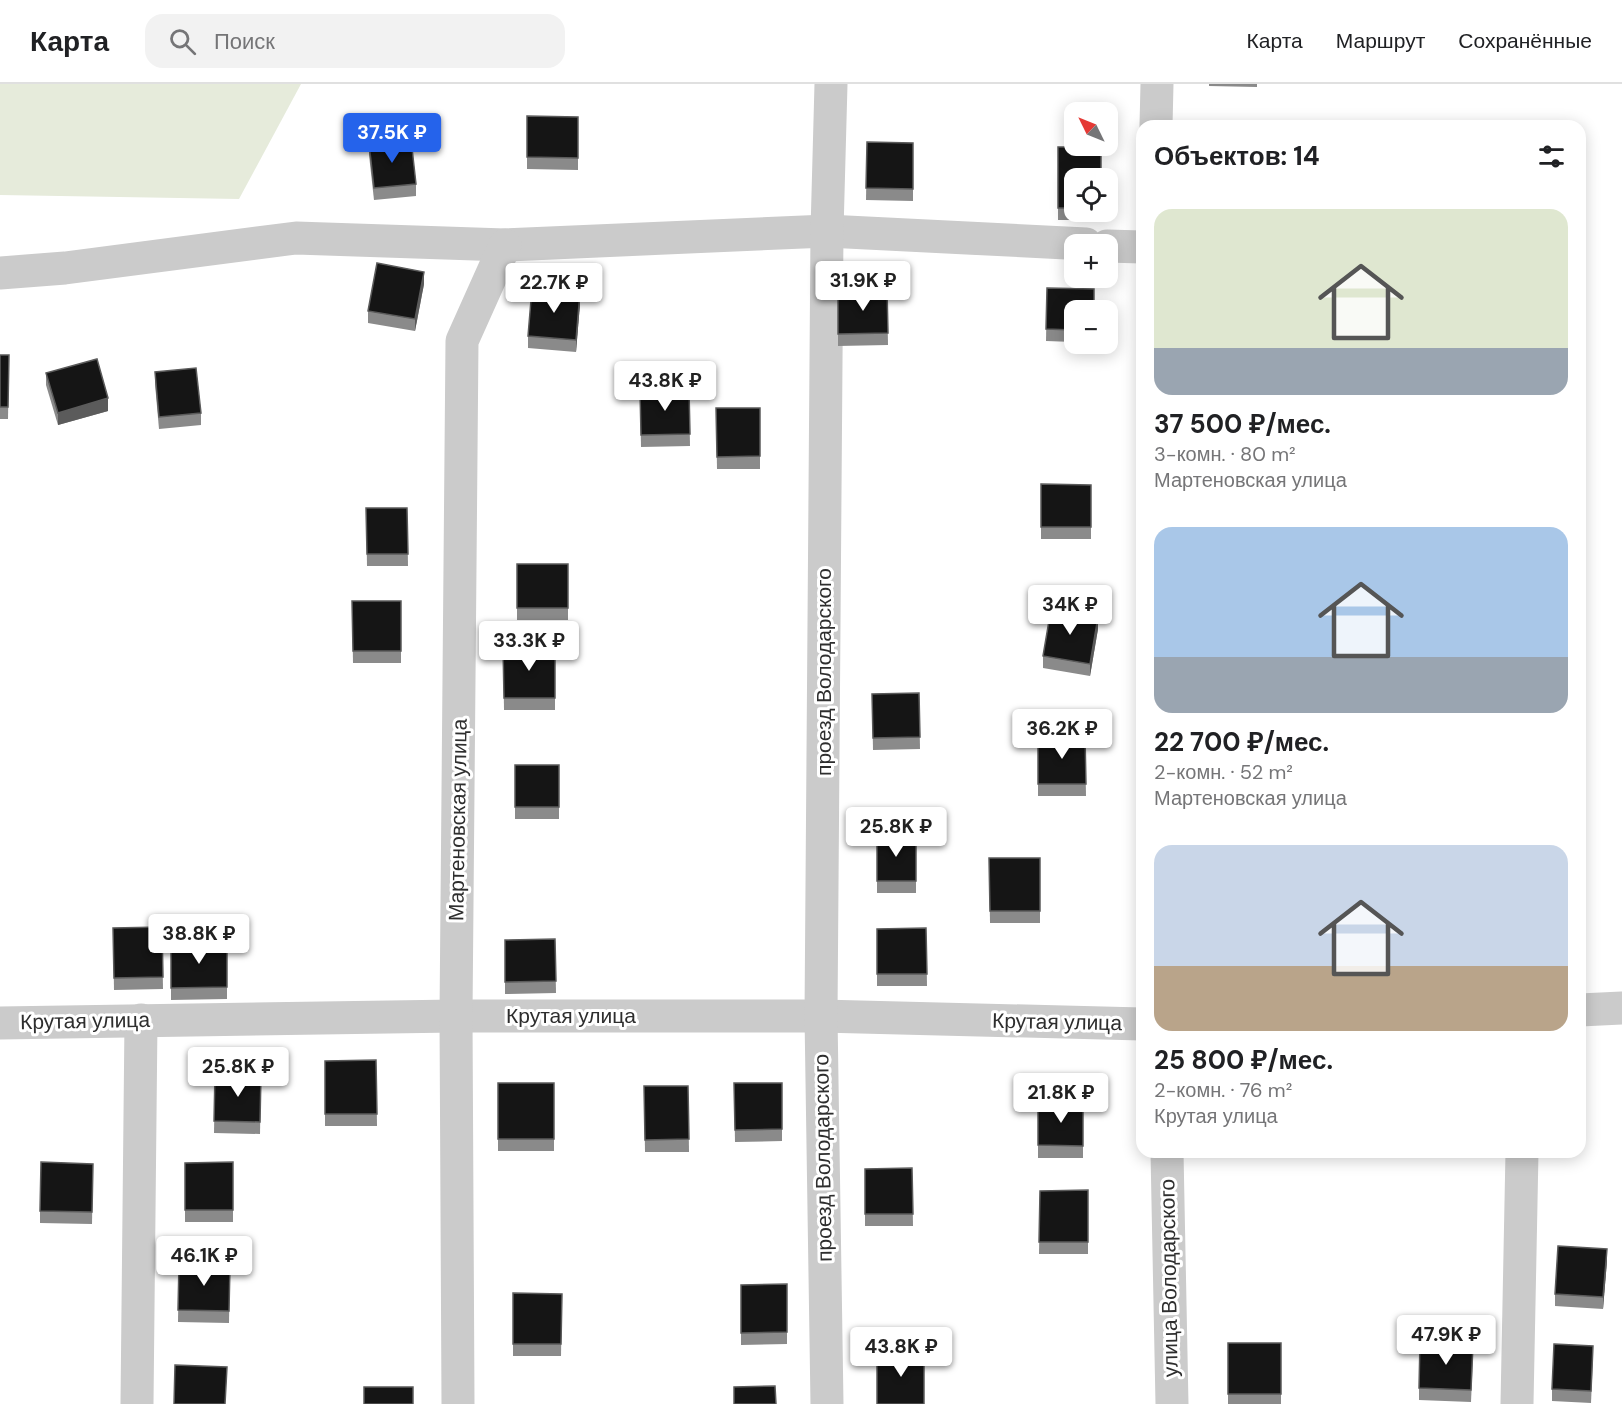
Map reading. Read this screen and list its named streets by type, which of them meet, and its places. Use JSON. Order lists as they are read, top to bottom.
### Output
{
  "streets": {
    "street": [
      "проезд Володарского",
      "Мартеновская улица",
      "Крутая улица",
      "улица Володарского"
    ]
  },
  "crossings": [
    ["проезд Володарского", "Крутая улица"],
    ["Мартеновская улица", "Крутая улица"]
  ],
  "north": "top left",
  "page": {
    "header": "Карта",
    "search": "Поиск",
    "nav": ["Карта", "Маршрут", "Сохранённые"],
    "map_buttons": ["+", "−"],
    "price": [
      "37.5K ₽",
      "31.9K ₽",
      "22.7K ₽",
      "43.8K ₽",
      "34K ₽",
      "33.3K ₽",
      "36.2K ₽",
      "25.8K ₽",
      "38.8K ₽",
      "25.8K ₽",
      "21.8K ₽",
      "46.1K ₽",
      "47.9K ₽",
      "43.8K ₽"
    ],
    "heading": "Объектов: 14",
    "list": [
      {
        "name": "37 500 ₽/мес.",
        "note": "3-комн. · 80 m² · Мартеновская улица"
      },
      {
        "name": "22 700 ₽/мес.",
        "note": "2-комн. · 52 m² · Мартеновская улица"
      },
      {
        "name": "25 800 ₽/мес.",
        "note": "2-комн. · 76 m² · Крутая улица"
      }
    ]
  }
}
